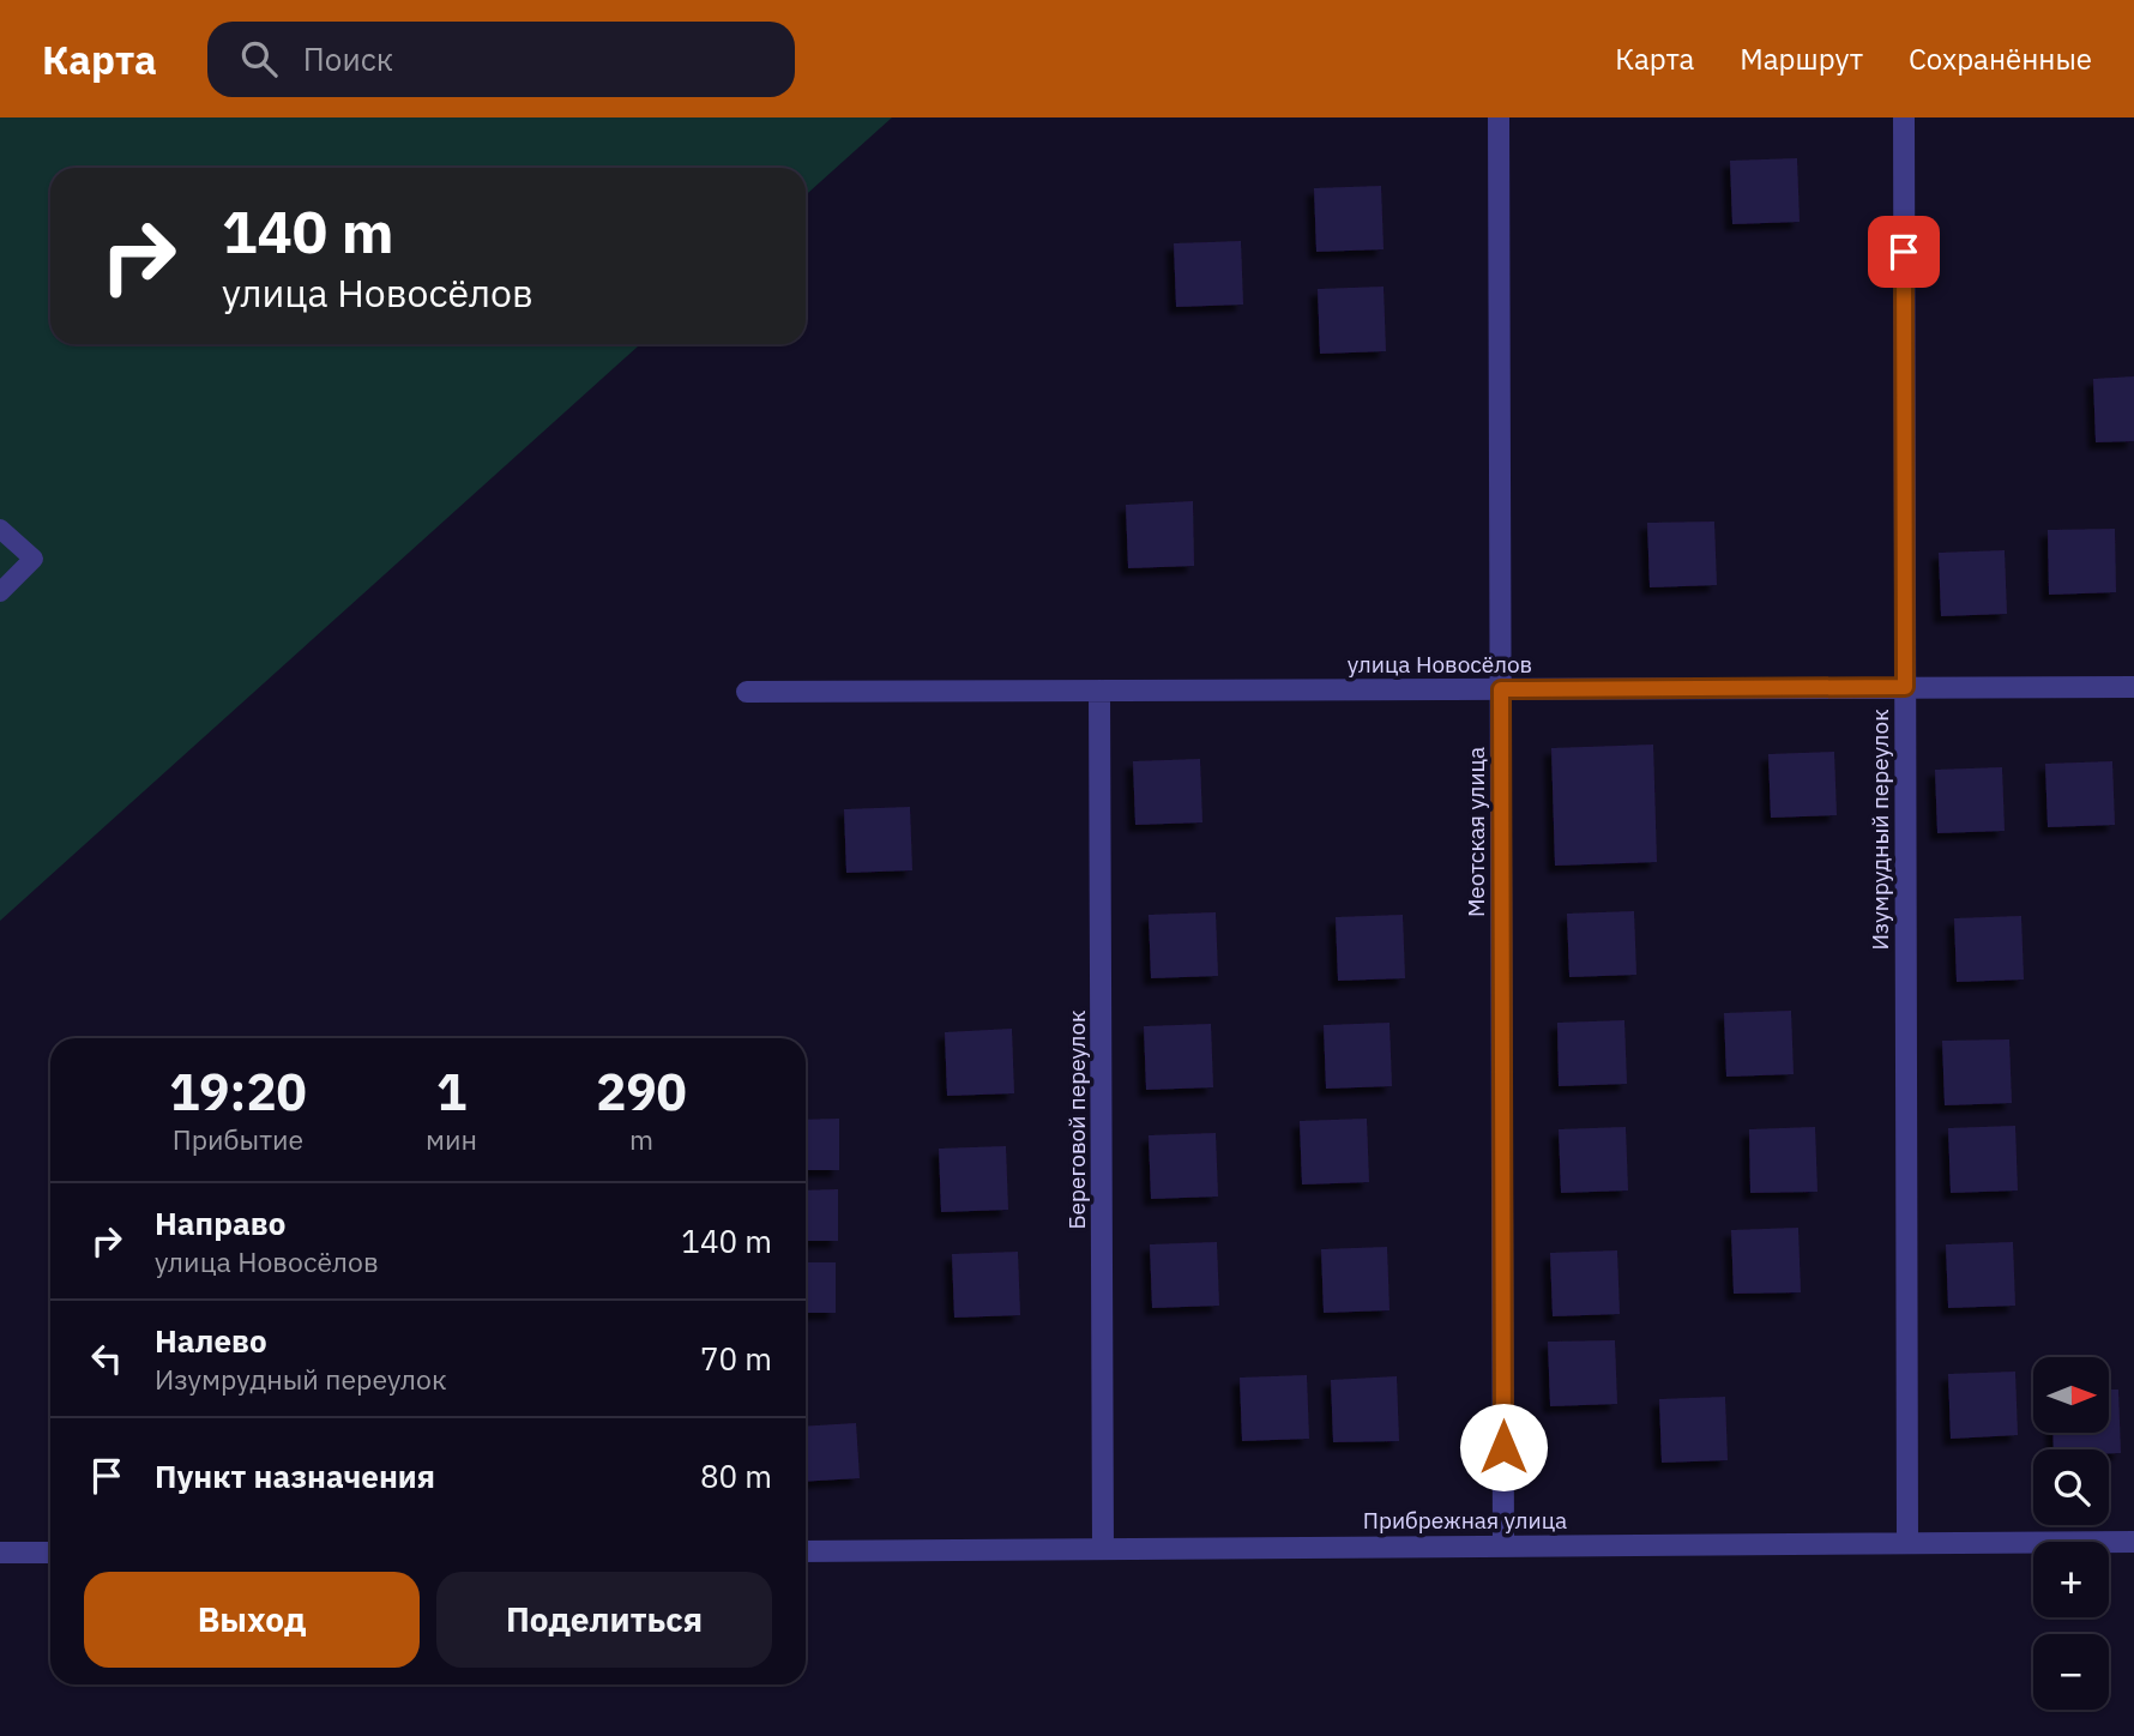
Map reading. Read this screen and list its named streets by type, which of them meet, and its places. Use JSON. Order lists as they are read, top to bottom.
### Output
{
  "streets": {
    "street": [
      "улица Новосёлов",
      "Изумрудный переулок",
      "Меотская улица",
      "Береговой переулок",
      "Прибрежная улица"
    ]
  },
  "crossings": [
    ["улица Новосёлов", "Изумрудный переулок"],
    ["улица Новосёлов", "Меотская улица"],
    ["улица Новосёлов", "Береговой переулок"],
    ["Изумрудный переулок", "Прибрежная улица"],
    ["Меотская улица", "Прибрежная улица"],
    ["Береговой переулок", "Прибрежная улица"]
  ],
  "north": "right",
  "page": {
    "header": "Карта",
    "search": "Поиск",
    "nav": ["Карта", "Маршрут", "Сохранённые"],
    "turn": ["140 m", "улица Новосёлов"],
    "eta": [
      "19:20",
      "Прибытие",
      "1",
      "мин",
      "290",
      "m"
    ],
    "list": [
      {
        "name": "Направо",
        "note": "улица Новосёлов",
        "value": "140 m"
      },
      {
        "name": "Налево",
        "note": "Изумрудный переулок",
        "value": "70 m"
      },
      {
        "name": "Пункт назначения",
        "value": "80 m"
      }
    ],
    "map_buttons": ["+", "−"],
    "buttons": ["Выход", "Поделиться"]
  }
}
